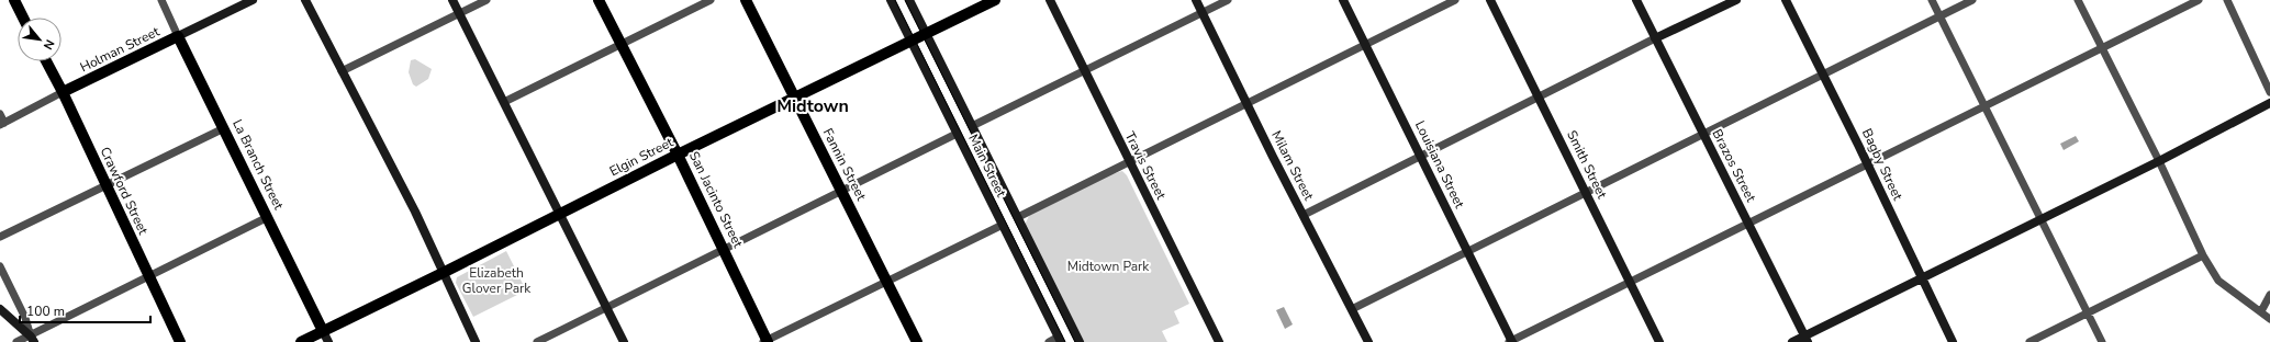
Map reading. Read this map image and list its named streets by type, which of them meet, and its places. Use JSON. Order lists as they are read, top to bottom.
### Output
{
  "streets": {
    "main road": [
      "Holman Street",
      "Elgin Street",
      "La Branch Street",
      "Fannin Street",
      "Louisiana Street",
      "Smith Street",
      "Bagby Street",
      "Main Street",
      "Travis Street",
      "Milam Street",
      "Brazos Street",
      "Crawford Street",
      "San Jacinto Street"
    ]
  },
  "crossings": [
    ["Holman Street", "La Branch Street"],
    ["Holman Street", "Crawford Street"],
    ["Elgin Street", "La Branch Street"],
    ["Elgin Street", "Fannin Street"],
    ["Elgin Street", "Main Street"],
    ["Elgin Street", "San Jacinto Street"]
  ],
  "districts": ["Midtown"],
  "parks": ["Midtown Park", "Elizabeth Glover Park"],
  "scale_bar": "100 m",
  "north": "bottom right"
}
